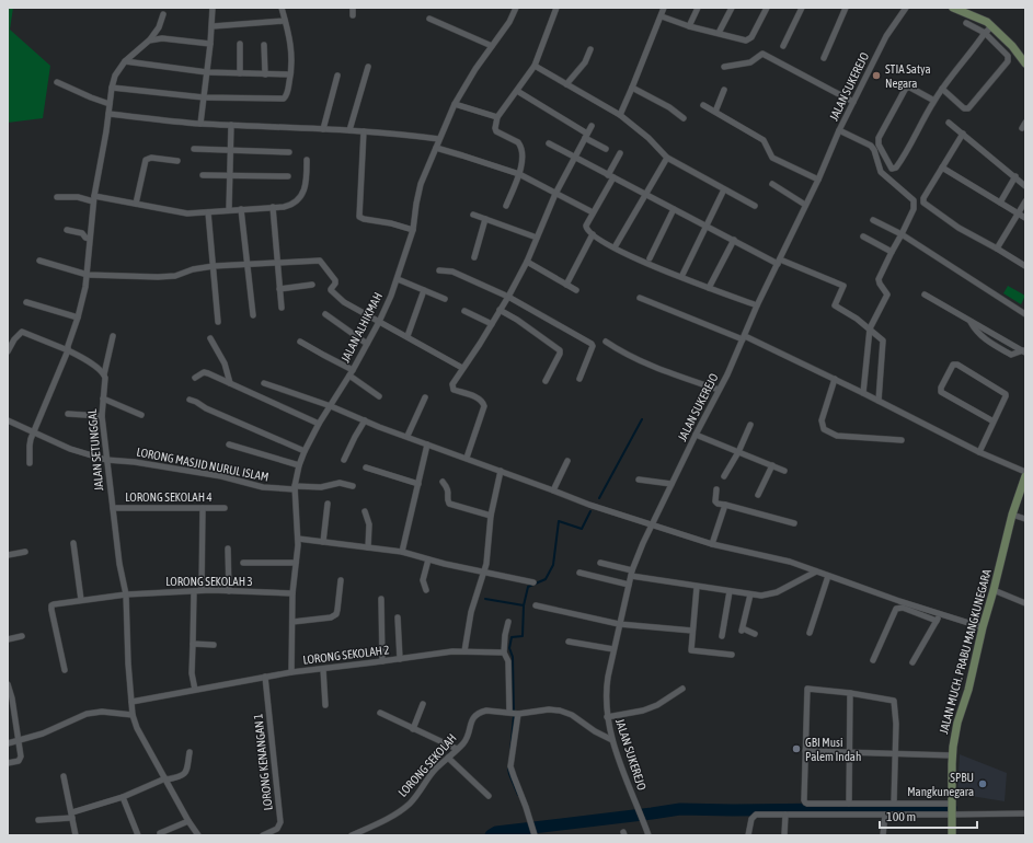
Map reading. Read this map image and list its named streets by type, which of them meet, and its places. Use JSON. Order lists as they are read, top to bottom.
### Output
{
  "streets": {
    "main road": ["JALAN MUCH. PRABU MANGKUNEGARA"],
    "street": [
      "JALAN SUKEREJO",
      "JALAN ALHIKMAH",
      "JALAN SETUNGGAL",
      "LORONG MASJID NURUL ISLAM",
      "LORONG SEKOLAH 4",
      "LORONG SEKOLAH 3",
      "LORONG SEKOLAH 2",
      "LORONG KENANGAN 1",
      "LORONG SEKOLAH"
    ]
  },
  "crossings": [
    ["JALAN SUKEREJO", "LORONG SEKOLAH"],
    ["JALAN ALHIKMAH", "LORONG MASJID NURUL ISLAM"],
    ["JALAN ALHIKMAH", "LORONG SEKOLAH 3"],
    ["JALAN ALHIKMAH", "LORONG SEKOLAH 2"],
    ["JALAN SETUNGGAL", "LORONG MASJID NURUL ISLAM"],
    ["JALAN SETUNGGAL", "LORONG SEKOLAH 4"],
    ["JALAN SETUNGGAL", "LORONG SEKOLAH 3"],
    ["JALAN SETUNGGAL", "LORONG SEKOLAH 2"],
    ["LORONG SEKOLAH 2", "LORONG KENANGAN 1"]
  ],
  "places": ["STIA Satya Negara", "GBI Musi Palem Indah", "SPBU Mangkunegara"],
  "scale_bar": "100 m"
}
